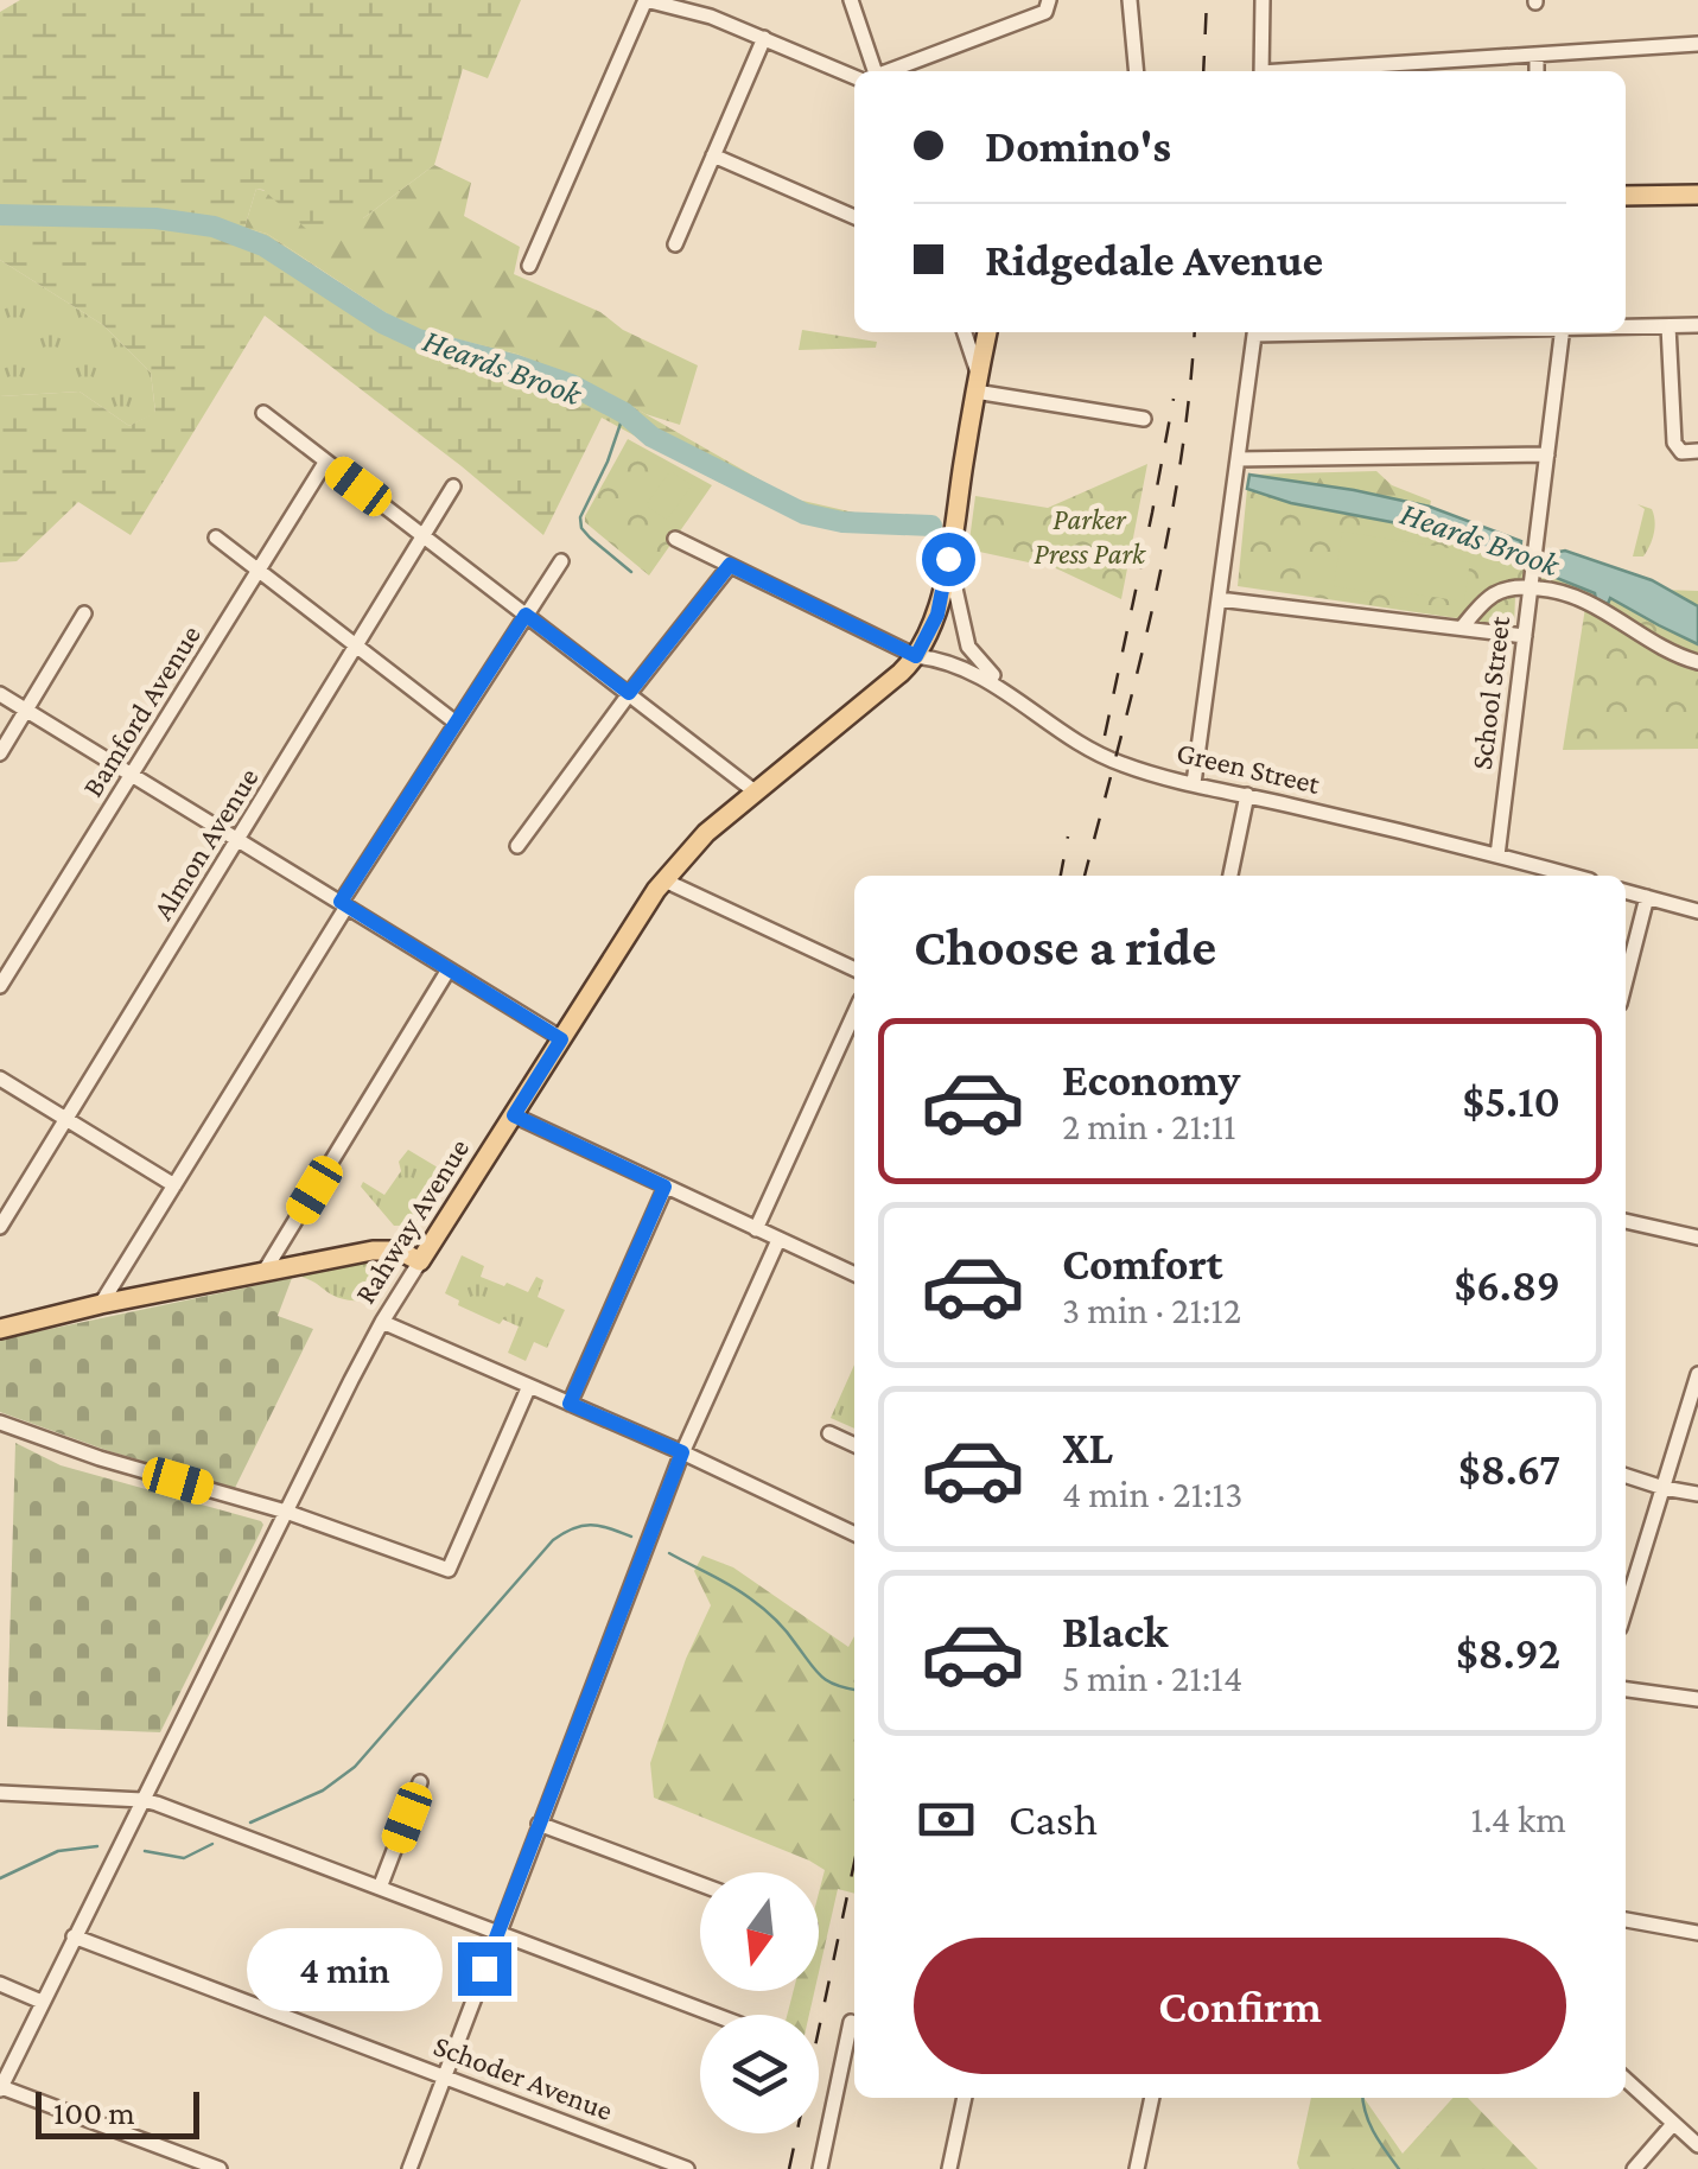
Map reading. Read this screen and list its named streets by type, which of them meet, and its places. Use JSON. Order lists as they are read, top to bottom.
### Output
{
  "streets": {
    "main road": ["Rahway Avenue"],
    "street": [
      "School Street",
      "Bamford Avenue",
      "Green Street",
      "Almon Avenue",
      "Schoder Avenue"
    ]
  },
  "crossings": [
    ["School Street", "Green Street"],
    ["Green Street", "Rahway Avenue"],
    ["Rahway Avenue", "Schoder Avenue"]
  ],
  "water": ["Heards Brook"],
  "parks": ["Parker Press Park"],
  "scale_bar": "100 m",
  "north": "bottom",
  "page": {
    "banner": ["Domino's", "Ridgedale Avenue"],
    "heading": "Choose a ride",
    "list": [
      {
        "name": "Economy",
        "note": "2 min · 21:11",
        "value": "$5.10"
      },
      {
        "name": "Comfort",
        "note": "3 min · 21:12",
        "value": "$6.89"
      },
      {
        "name": "XL",
        "note": "4 min · 21:13",
        "value": "$8.67"
      },
      {
        "name": "Black",
        "note": "5 min · 21:14",
        "value": "$8.92"
      }
    ],
    "pay": ["Cash", "1.4 km"],
    "buttons": "Confirm",
    "bubble": "4 min",
    "scale": "100 m"
  }
}
